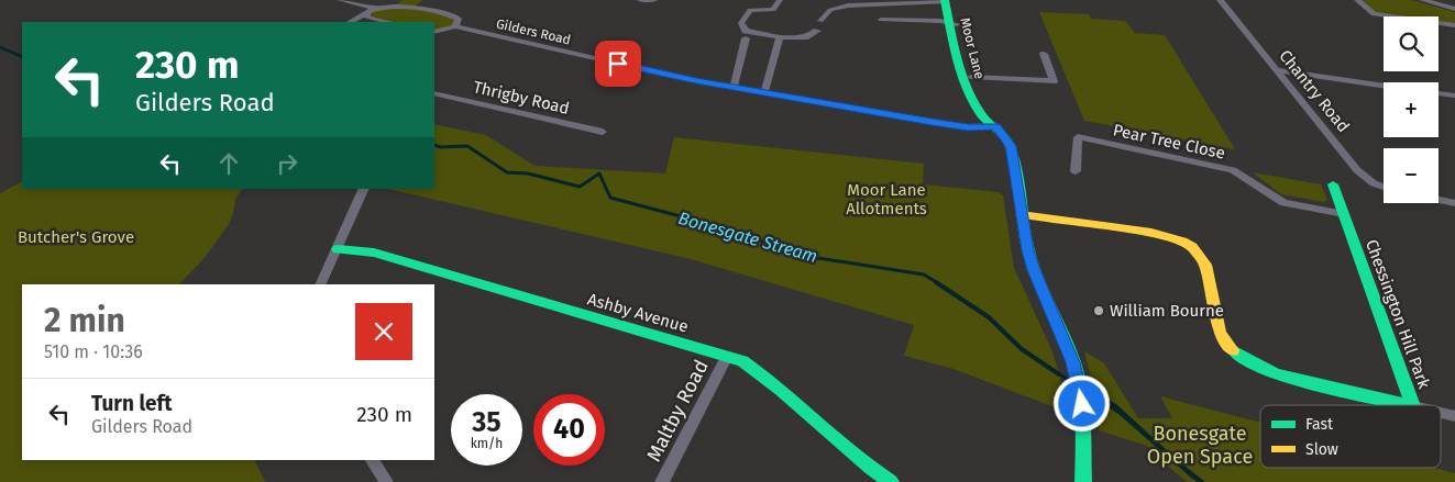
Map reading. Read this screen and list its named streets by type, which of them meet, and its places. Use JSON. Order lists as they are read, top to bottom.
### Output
{
  "streets": {
    "street": [
      "Gilders Road",
      "Moor Lane",
      "Chantry Road",
      "Thrigby Road",
      "Pear Tree Close",
      "Ashby Avenue",
      "Chessington Hill Park",
      "Maltby Road"
    ]
  },
  "crossings": [
    ["Gilders Road", "Moor Lane"],
    ["Moor Lane", "Chessington Hill Park"],
    ["Pear Tree Close", "Chessington Hill Park"],
    ["Ashby Avenue", "Maltby Road"]
  ],
  "water": ["Bonesgate Stream"],
  "parks": ["Moor Lane Allotments", "Butcher's Grove", "Bonesgate Open Space"],
  "places": ["William Bourne"],
  "legend": ["Fast", "Slow"],
  "page": {
    "map_buttons": ["+", "−"],
    "turn": ["230 m", "Gilders Road"],
    "heading": ["2 min", "510 m · 10:36"],
    "list": [
      {
        "name": "Turn left",
        "note": "Gilders Road",
        "value": "230 m"
      }
    ],
    "speed": "35 km/h",
    "limit": "40"
  }
}
